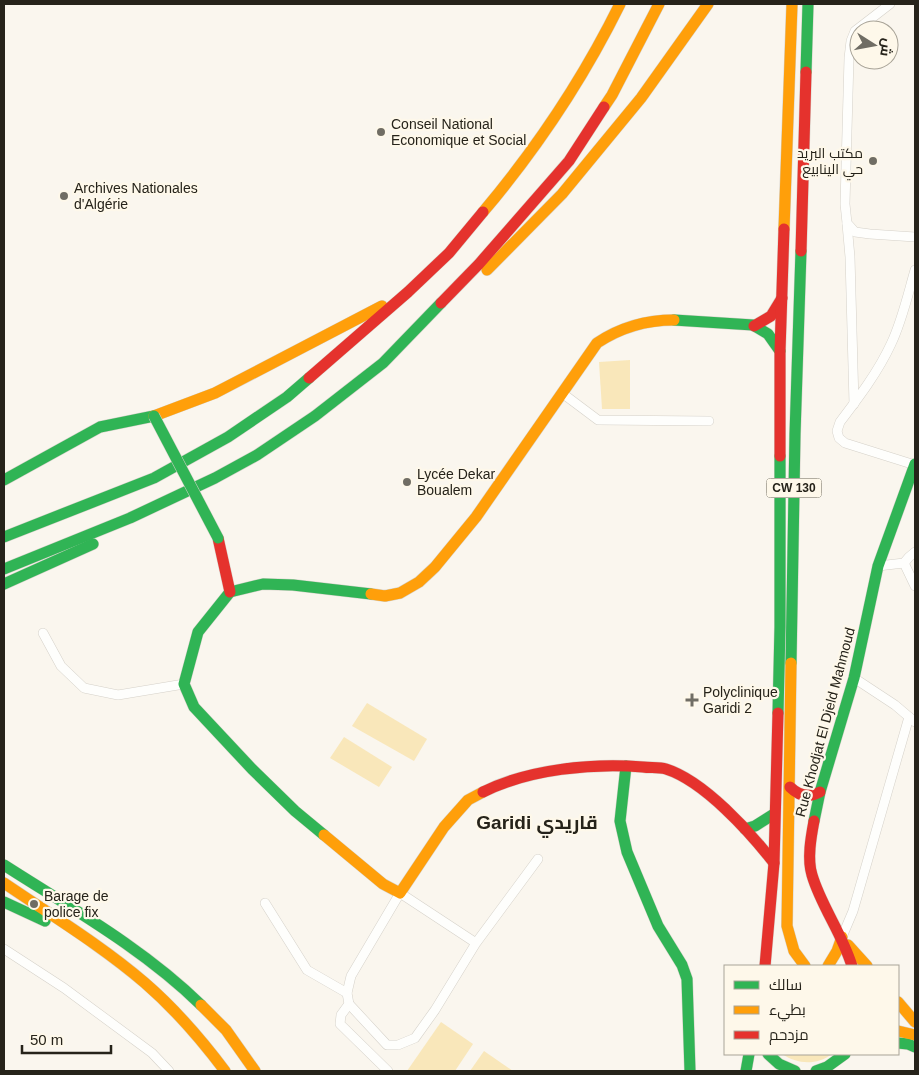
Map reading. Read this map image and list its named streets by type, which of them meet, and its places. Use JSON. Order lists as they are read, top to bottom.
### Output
{
  "streets": {
    "main road": ["CW 130", "Rue Khodjat El Djeld Mahmoud"]
  },
  "districts": ["Garidi قاريدي"],
  "places": {
    "other": [
      "Conseil National Economique et Social",
      "مكتب البريد حي الينابيع",
      "Archives Nationales d'Algérie",
      "Lycée Dekar Boualem",
      "Barage de police fix"
    ],
    "health": ["Polyclinique Garidi 2"]
  },
  "legend": ["سالك", "بطيء", "مزدحم"],
  "scale_bar": "50 m",
  "north": "right"
}
